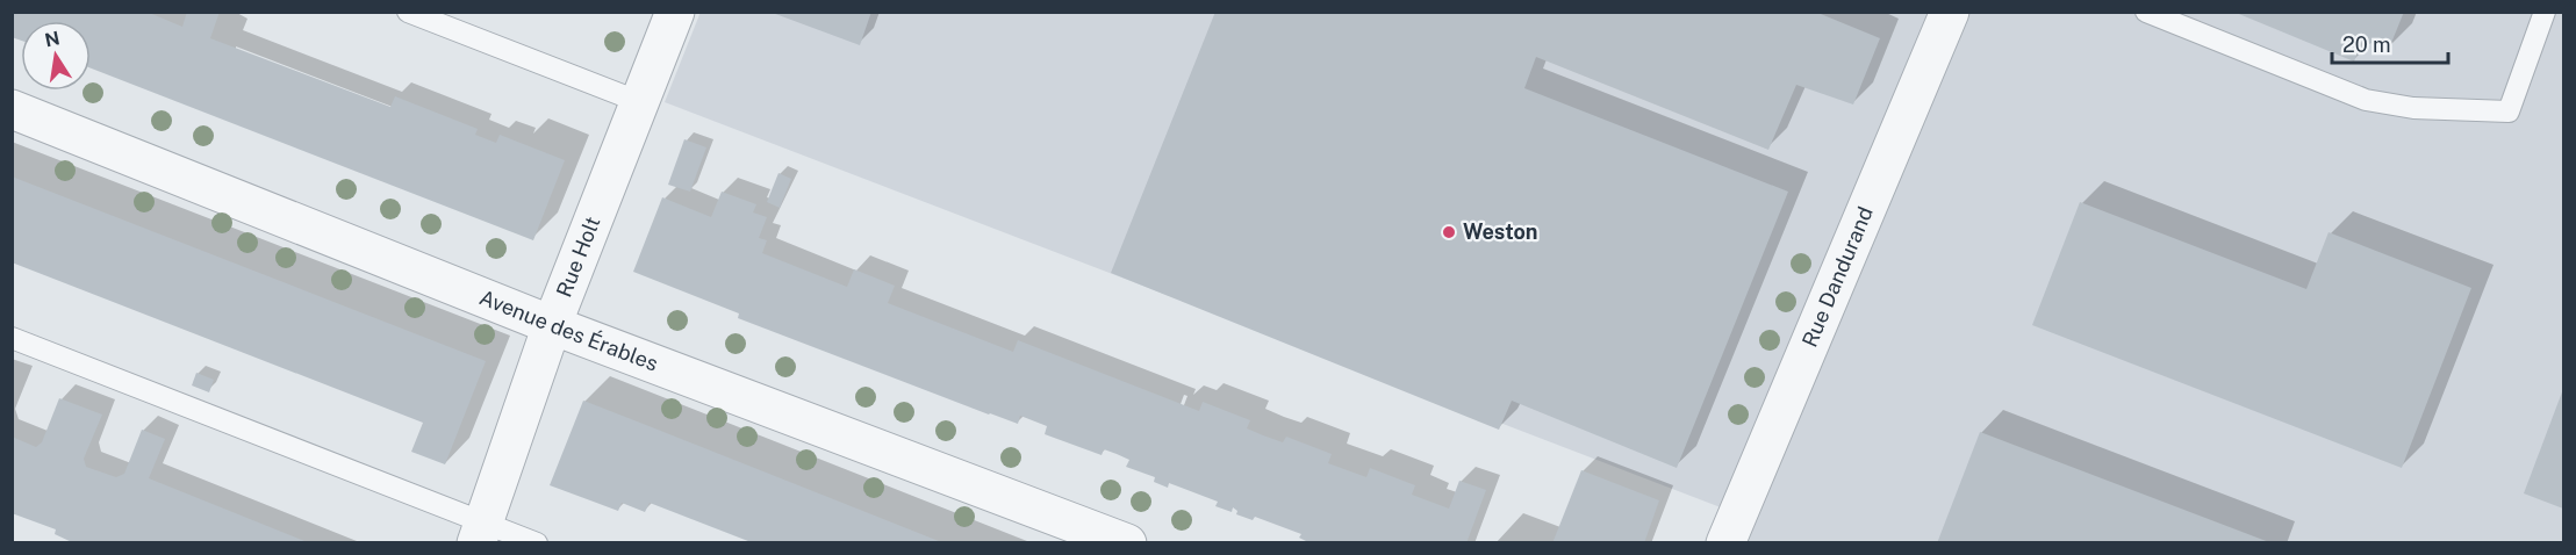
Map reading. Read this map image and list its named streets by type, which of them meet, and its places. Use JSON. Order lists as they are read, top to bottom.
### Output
{
  "streets": {
    "street": ["Rue Holt", "Rue Dandurand", "Avenue des Érables"]
  },
  "crossings": [
    ["Rue Holt", "Avenue des Érables"]
  ],
  "places": ["Weston"],
  "scale_bar": "20 m",
  "north": "top"
}
